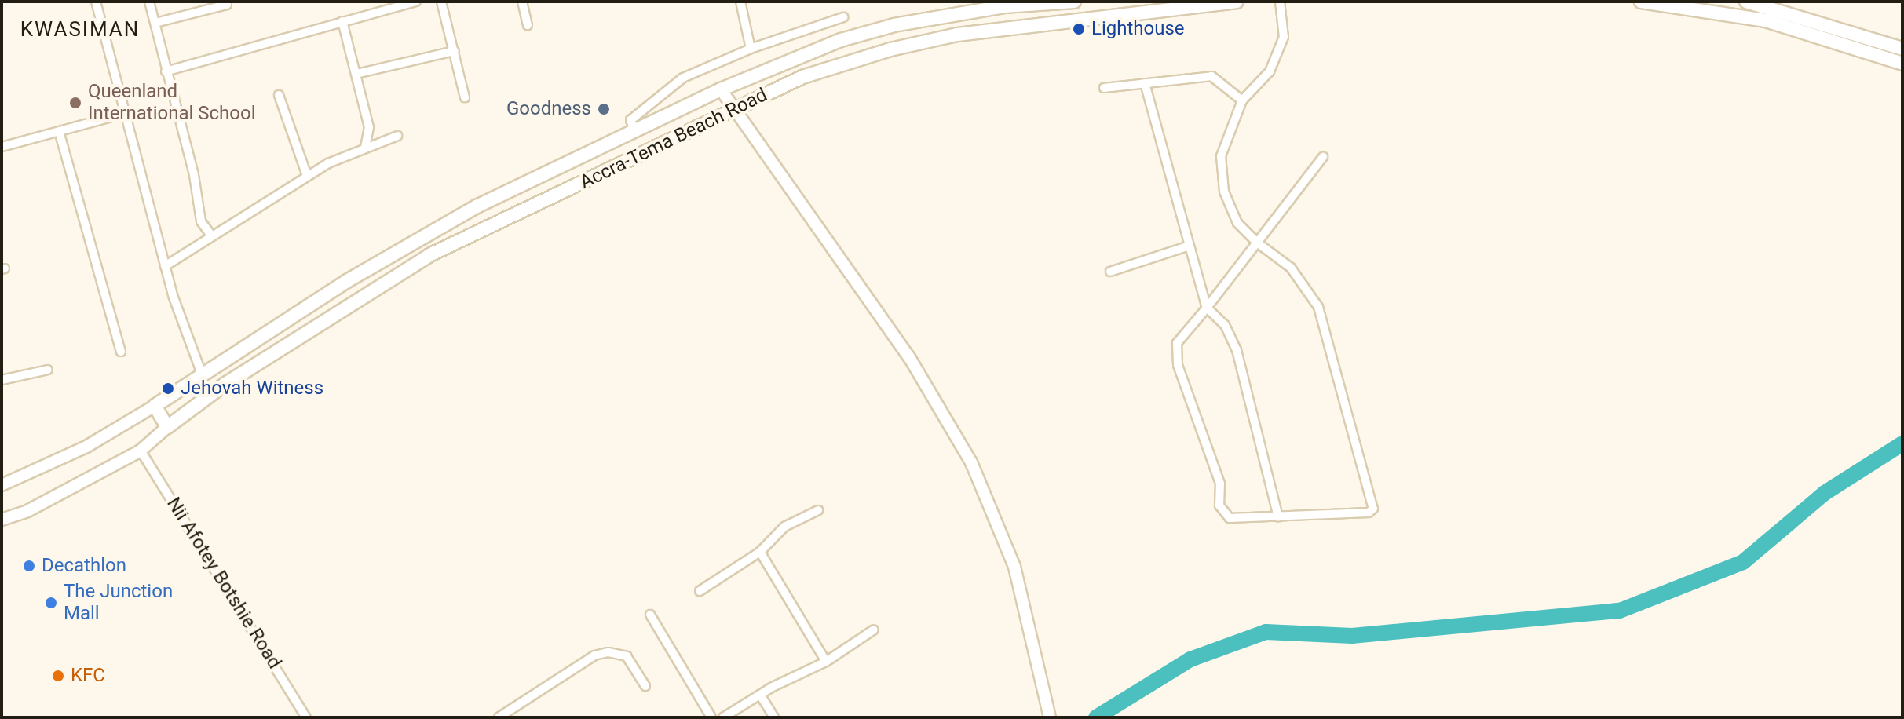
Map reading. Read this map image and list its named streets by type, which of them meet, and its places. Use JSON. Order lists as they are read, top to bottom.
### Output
{
  "streets": {
    "main road": ["Accra-Tema Beach Road"],
    "street": ["Nii Afotey Botshie Road"]
  },
  "districts": ["KWASIMAN"],
  "places": [
    "Lighthouse",
    "Queenland International School",
    "Goodness",
    "Jehovah Witness",
    "Decathlon",
    "The Junction Mall",
    "KFC"
  ]
}
